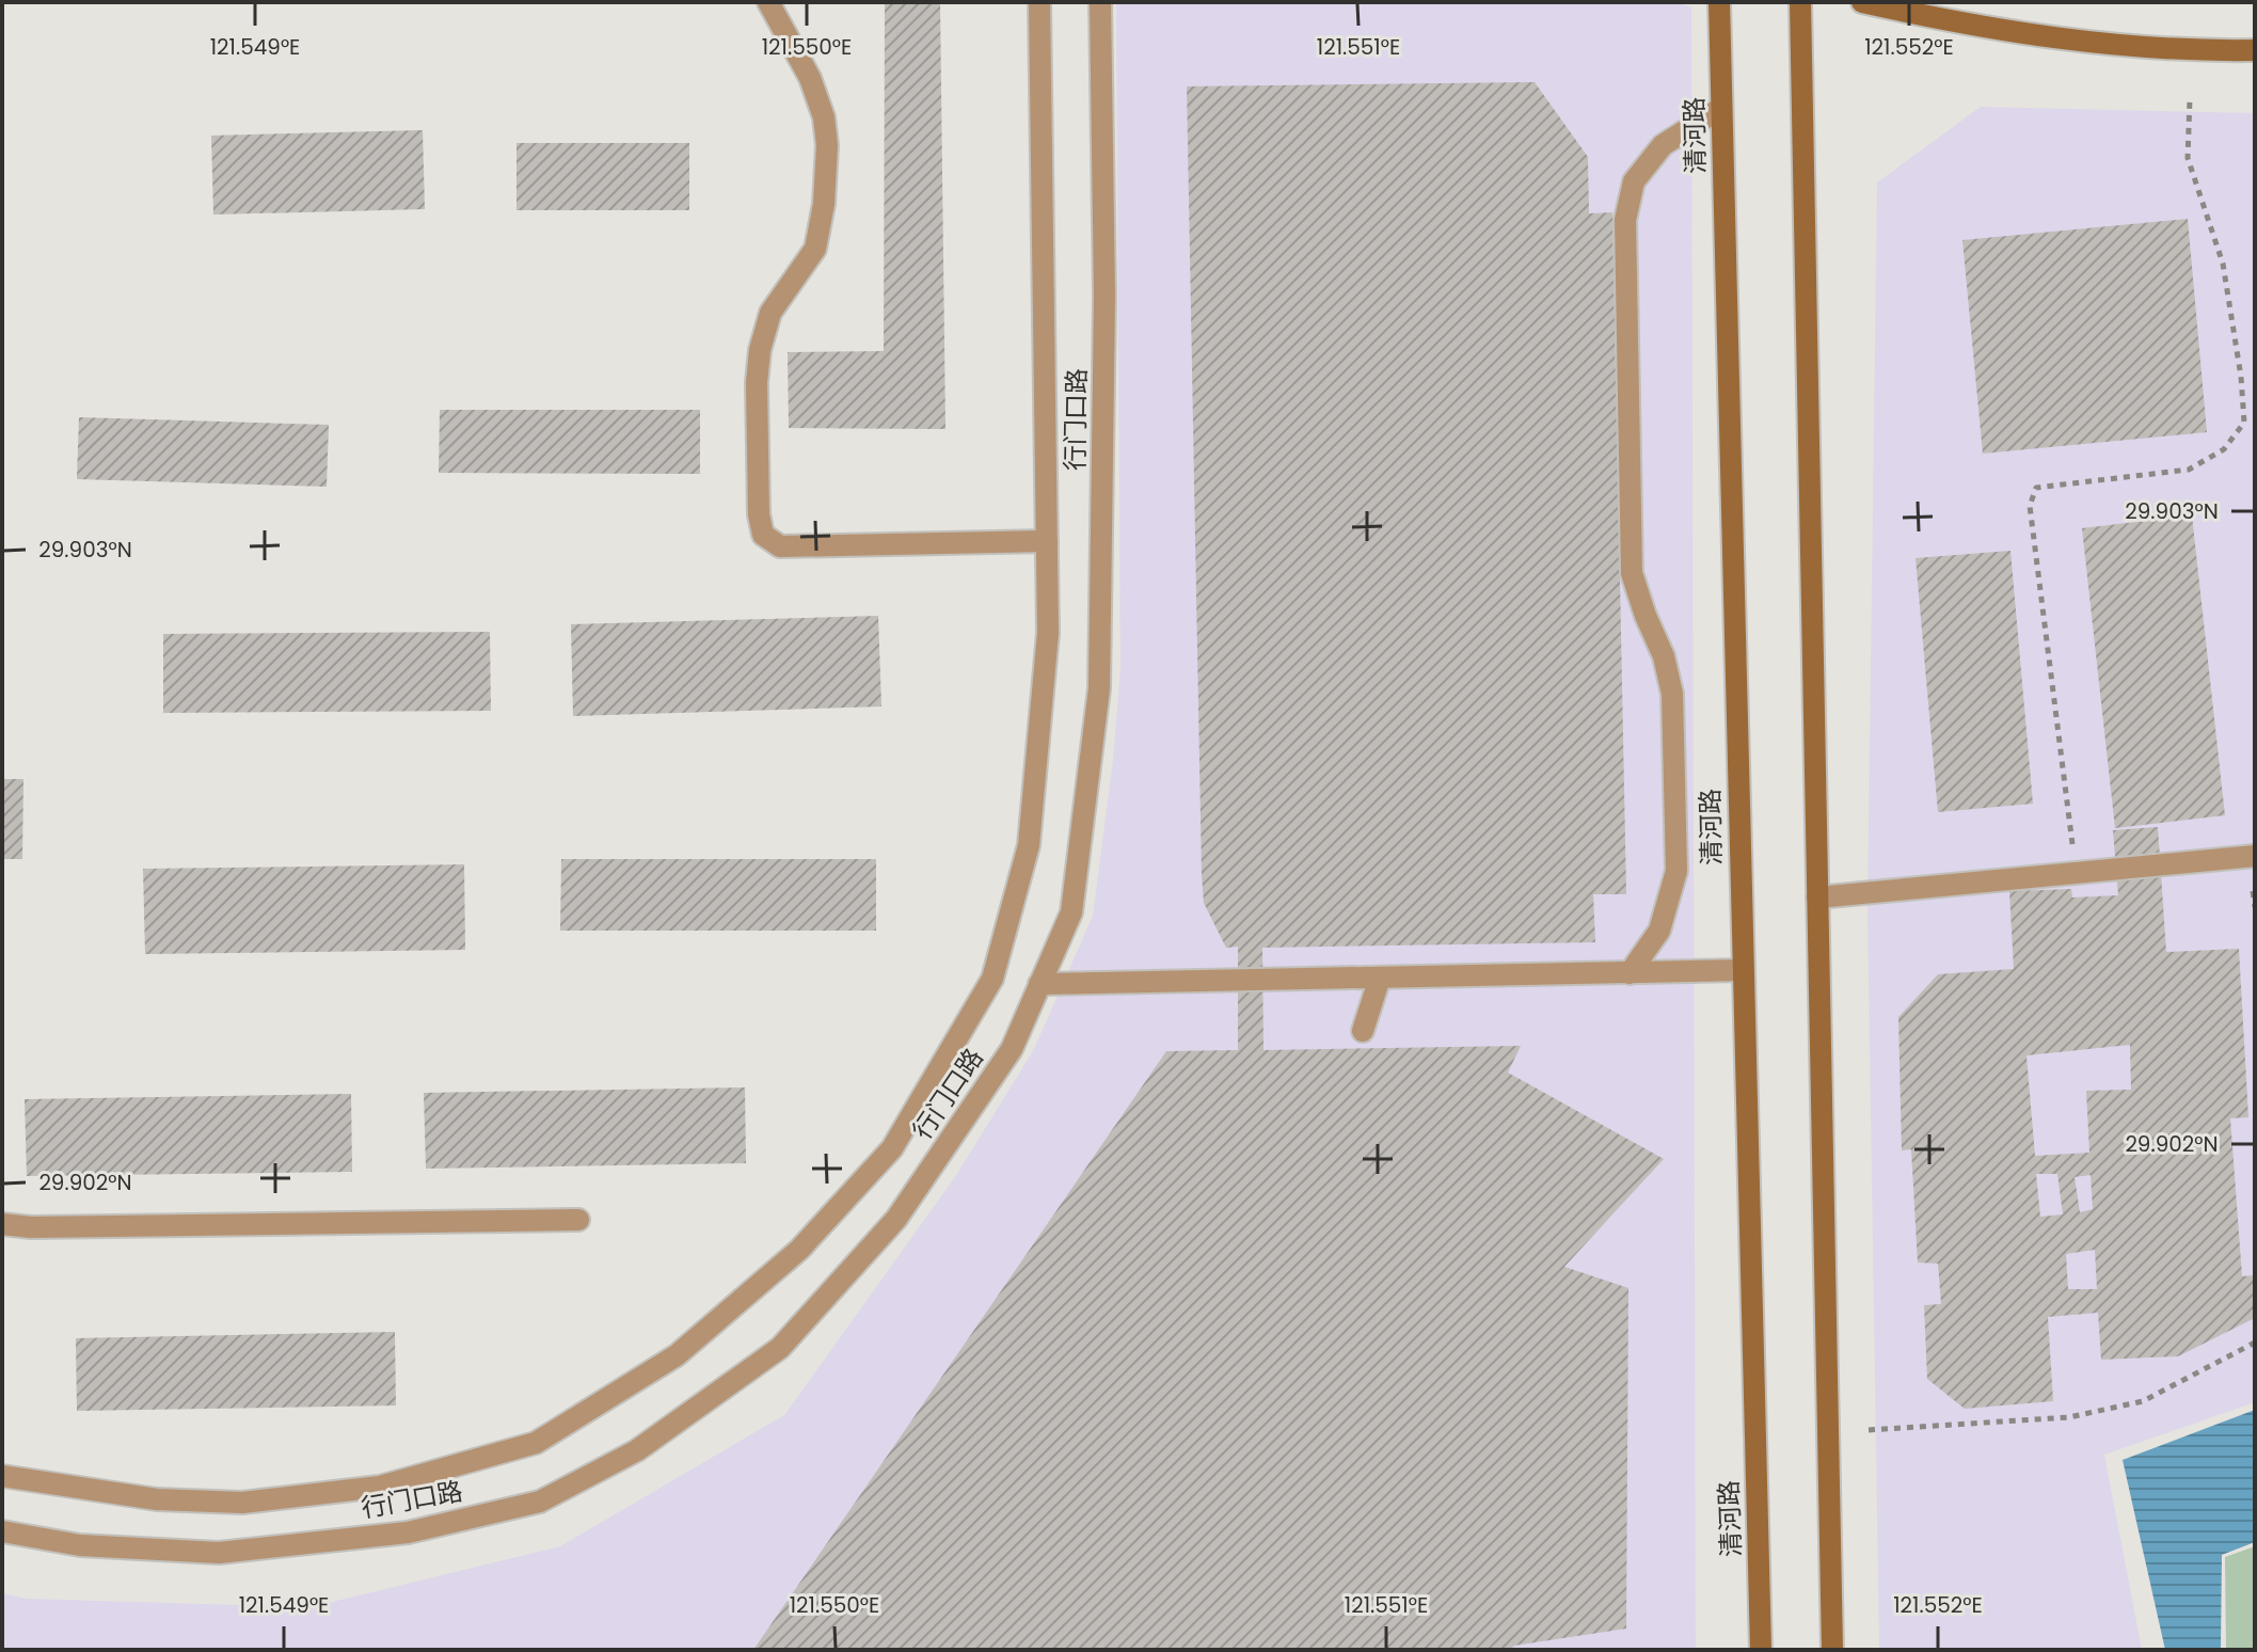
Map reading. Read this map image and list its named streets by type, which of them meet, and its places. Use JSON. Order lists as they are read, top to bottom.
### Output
{
  "streets": {
    "main road": ["清河路"],
    "street": ["行门口路"]
  },
  "coordinates": [
    "121.549°E",
    "121.550°E",
    "121.551°E",
    "121.552°E",
    "29.903°N",
    "29.902°N"
  ]
}
